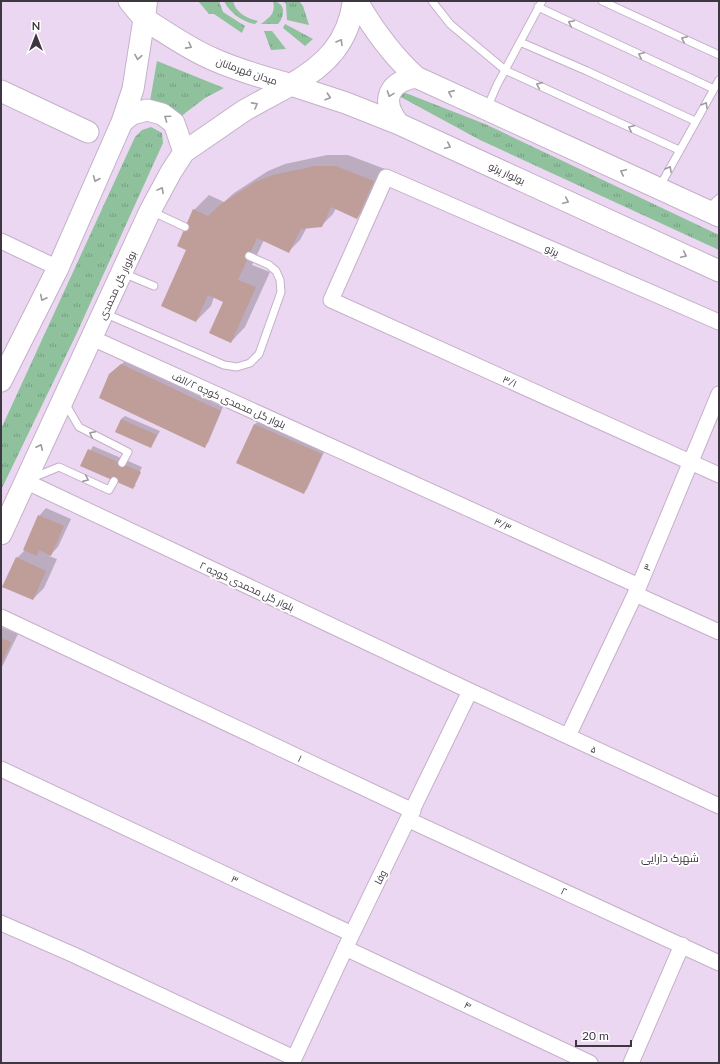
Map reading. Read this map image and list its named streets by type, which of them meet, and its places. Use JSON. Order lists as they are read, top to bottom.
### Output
{
  "streets": {
    "main road": ["میدان قهرمانان", "بولوار پرتو", "بولوار گل محمدی"],
    "street": [
      "پرتو",
      "۳/۱",
      "بلوار گل محمدی کوچه ۲/الف",
      "۳/۳",
      "۳",
      "بلوار گل محمدی کوچه ۲",
      "۵",
      "۱",
      "وفا",
      "۲",
      "۴"
    ]
  },
  "crossings": [
    ["میدان قهرمانان", "بولوار پرتو"],
    ["میدان قهرمانان", "بولوار گل محمدی"],
    ["بولوار پرتو", "بولوار گل محمدی"],
    ["پرتو", "۳/۱"],
    ["بولوار گل محمدی", "بلوار گل محمدی کوچه ۲/الف"],
    ["بولوار گل محمدی", "بلوار گل محمدی کوچه ۲"],
    ["۳/۱", "۳"],
    ["بلوار گل محمدی کوچه ۲/الف", "۳/۳"],
    ["۳/۳", "۳"],
    ["۳", "۵"],
    ["۳", "وفا"],
    ["۳", "۴"],
    ["بلوار گل محمدی کوچه ۲", "۵"],
    ["بلوار گل محمدی کوچه ۲", "وفا"],
    ["۵", "وفا"],
    ["۱", "وفا"],
    ["۱", "۲"],
    ["وفا", "۲"],
    ["وفا", "۴"]
  ],
  "one_way": ["بولوار گل محمدی"],
  "districts": ["شهرک دارایی"],
  "scale_bar": "20 m",
  "north": "top"
}
